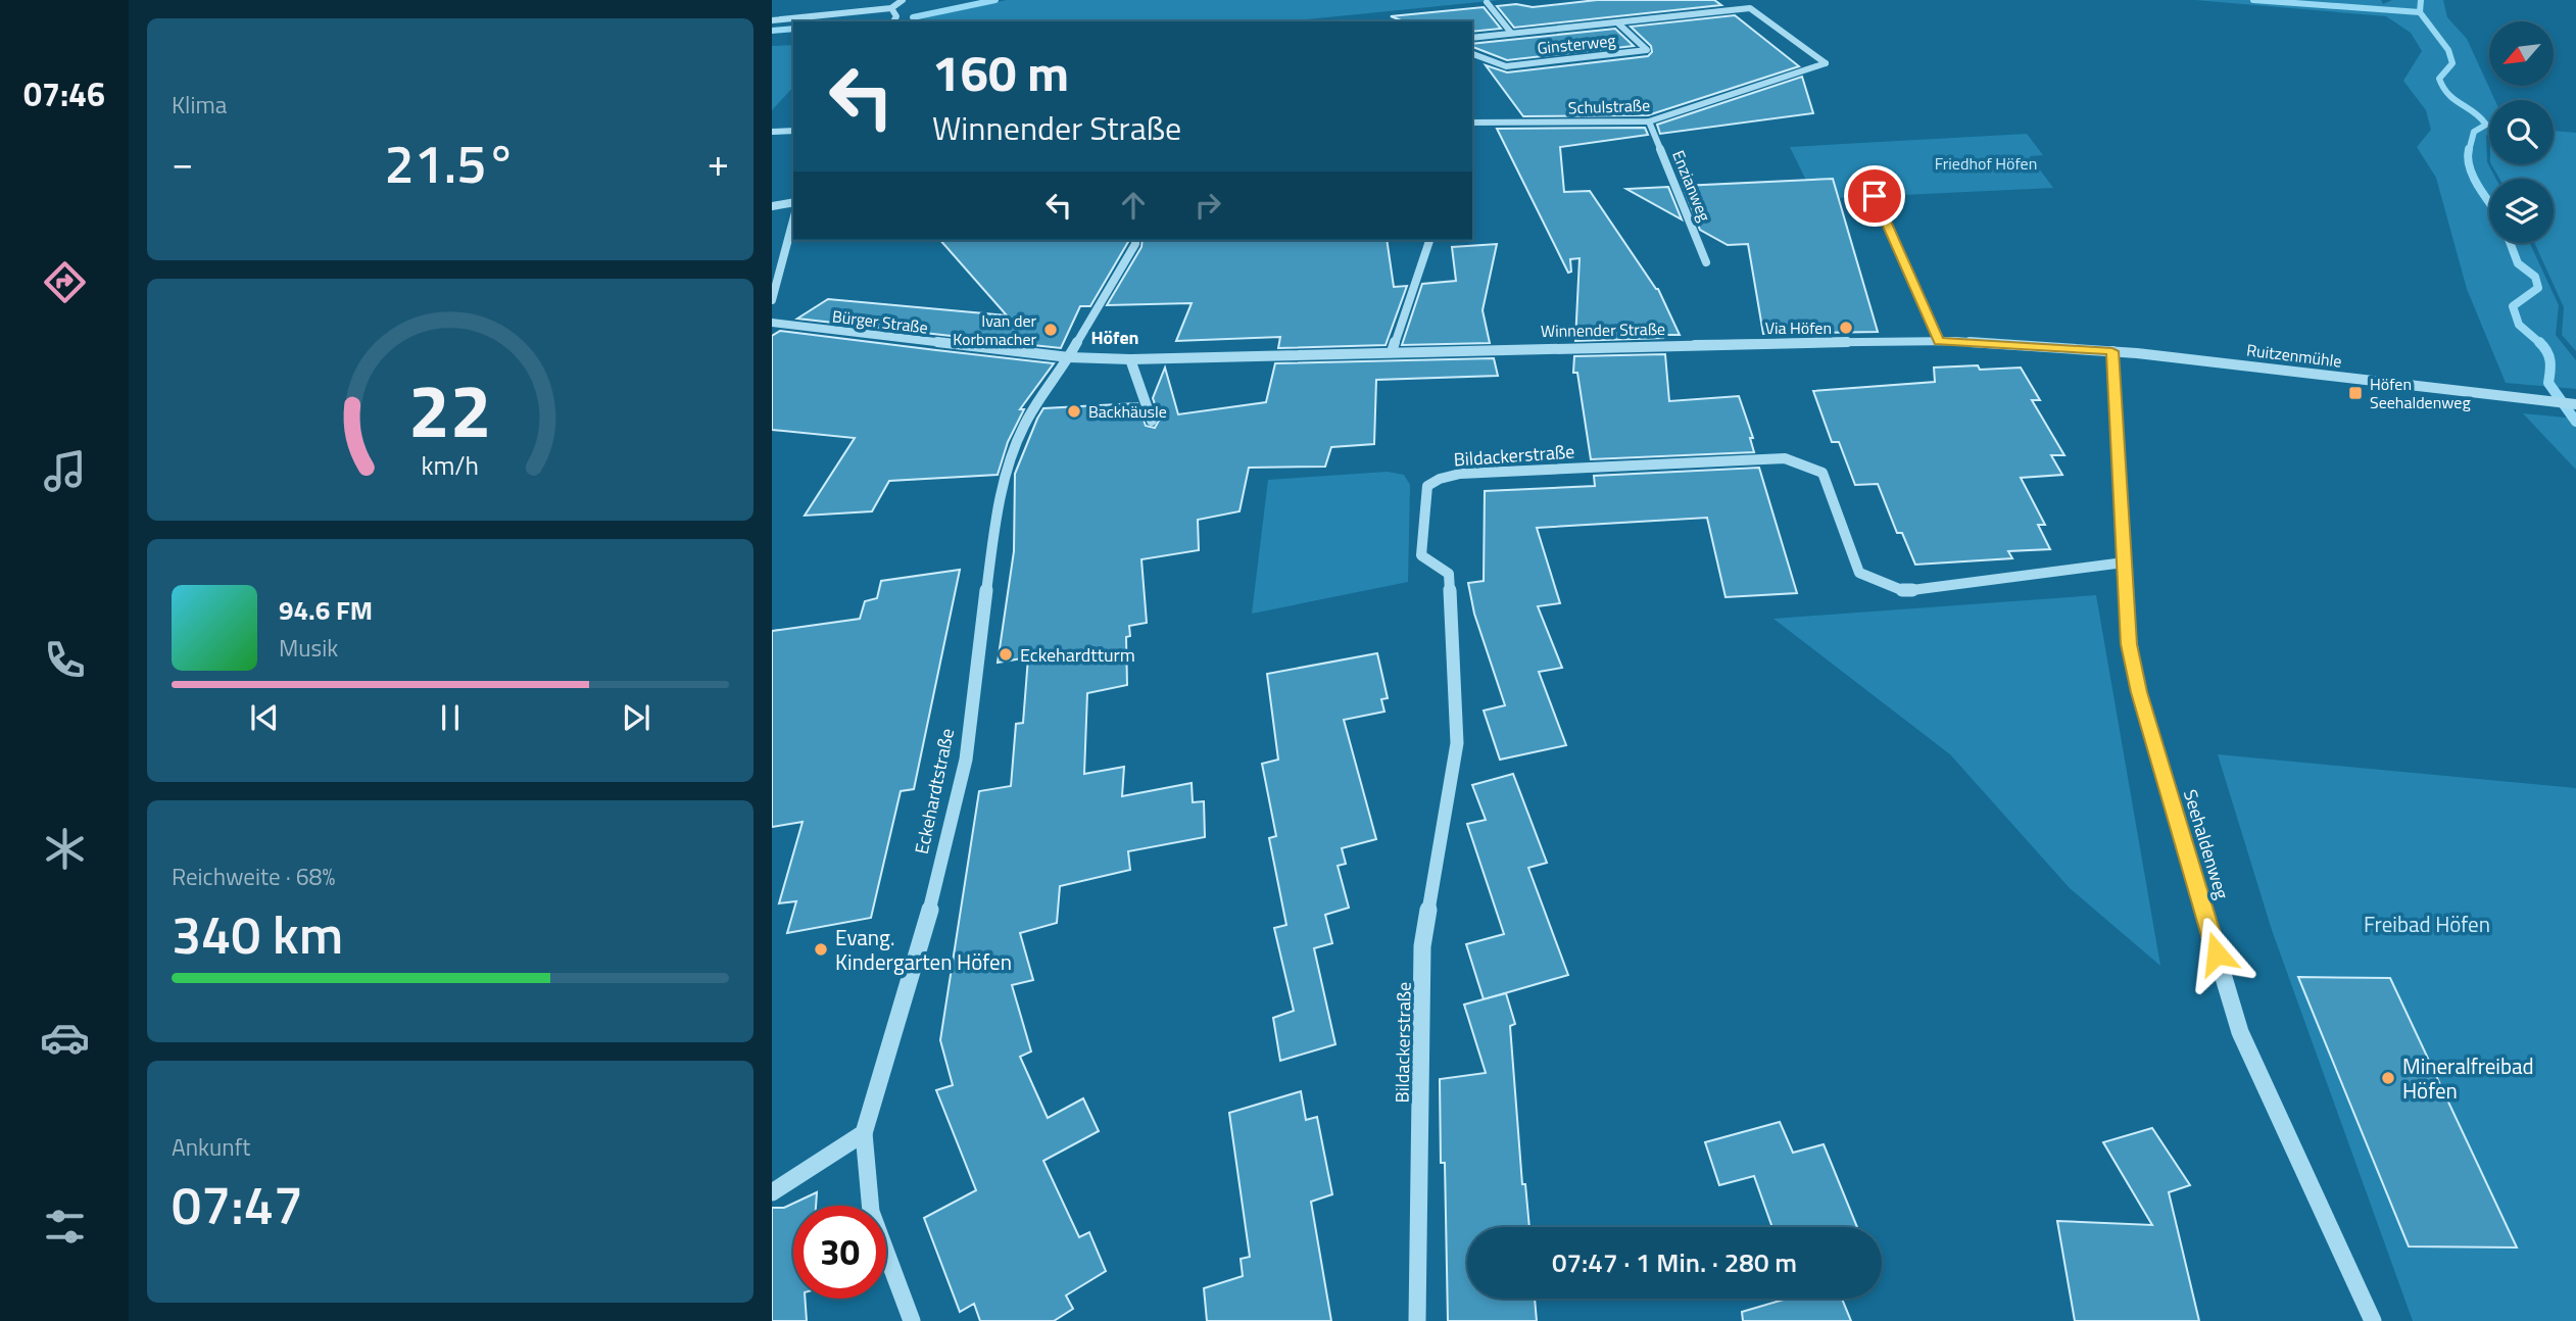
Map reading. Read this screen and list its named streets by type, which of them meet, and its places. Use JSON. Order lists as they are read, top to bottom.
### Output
{
  "streets": {
    "street": [
      "Ginsterweg",
      "Schulstraße",
      "Enzianweg",
      "Bürger Straße",
      "Winnender Straße",
      "Ruitzenmühle",
      "Bildackerstraße",
      "Eckehardtstraße",
      "Seehaldenweg"
    ]
  },
  "crossings": [
    ["Ginsterweg", "Schulstraße"],
    ["Schulstraße", "Enzianweg"],
    ["Bürger Straße", "Winnender Straße"],
    ["Bürger Straße", "Eckehardtstraße"],
    ["Winnender Straße", "Ruitzenmühle"],
    ["Winnender Straße", "Eckehardtstraße"],
    ["Winnender Straße", "Seehaldenweg"],
    ["Bildackerstraße", "Seehaldenweg"]
  ],
  "districts": ["Höfen"],
  "parks": ["Friedhof Höfen", "Freibad Höfen"],
  "places": {
    "other": [
      "Via Höfen",
      "Ivan der Korbmacher",
      "Backhäusle",
      "Eckehardtturm",
      "Evang. Kindergarten Höfen",
      "Mineralfreibad Höfen"
    ],
    "transit": ["Höfen Seehaldenweg"]
  },
  "north": "bottom left",
  "page": {
    "tabs": "07:46",
    "tile": [
      "Klima",
      ["Reichweite · 68%", "340 km"],
      ["Ankunft", "07:47"]
    ],
    "turn": ["160 m", "Winnender Straße"],
    "heat": ["−", "21.5°", "+"],
    "song": ["94.6 FM", "Musik"],
    "limit": "30",
    "trip": "07:47 · 1 Min. · 280 m",
    "gauge": ["22", "km/h"]
  }
}
